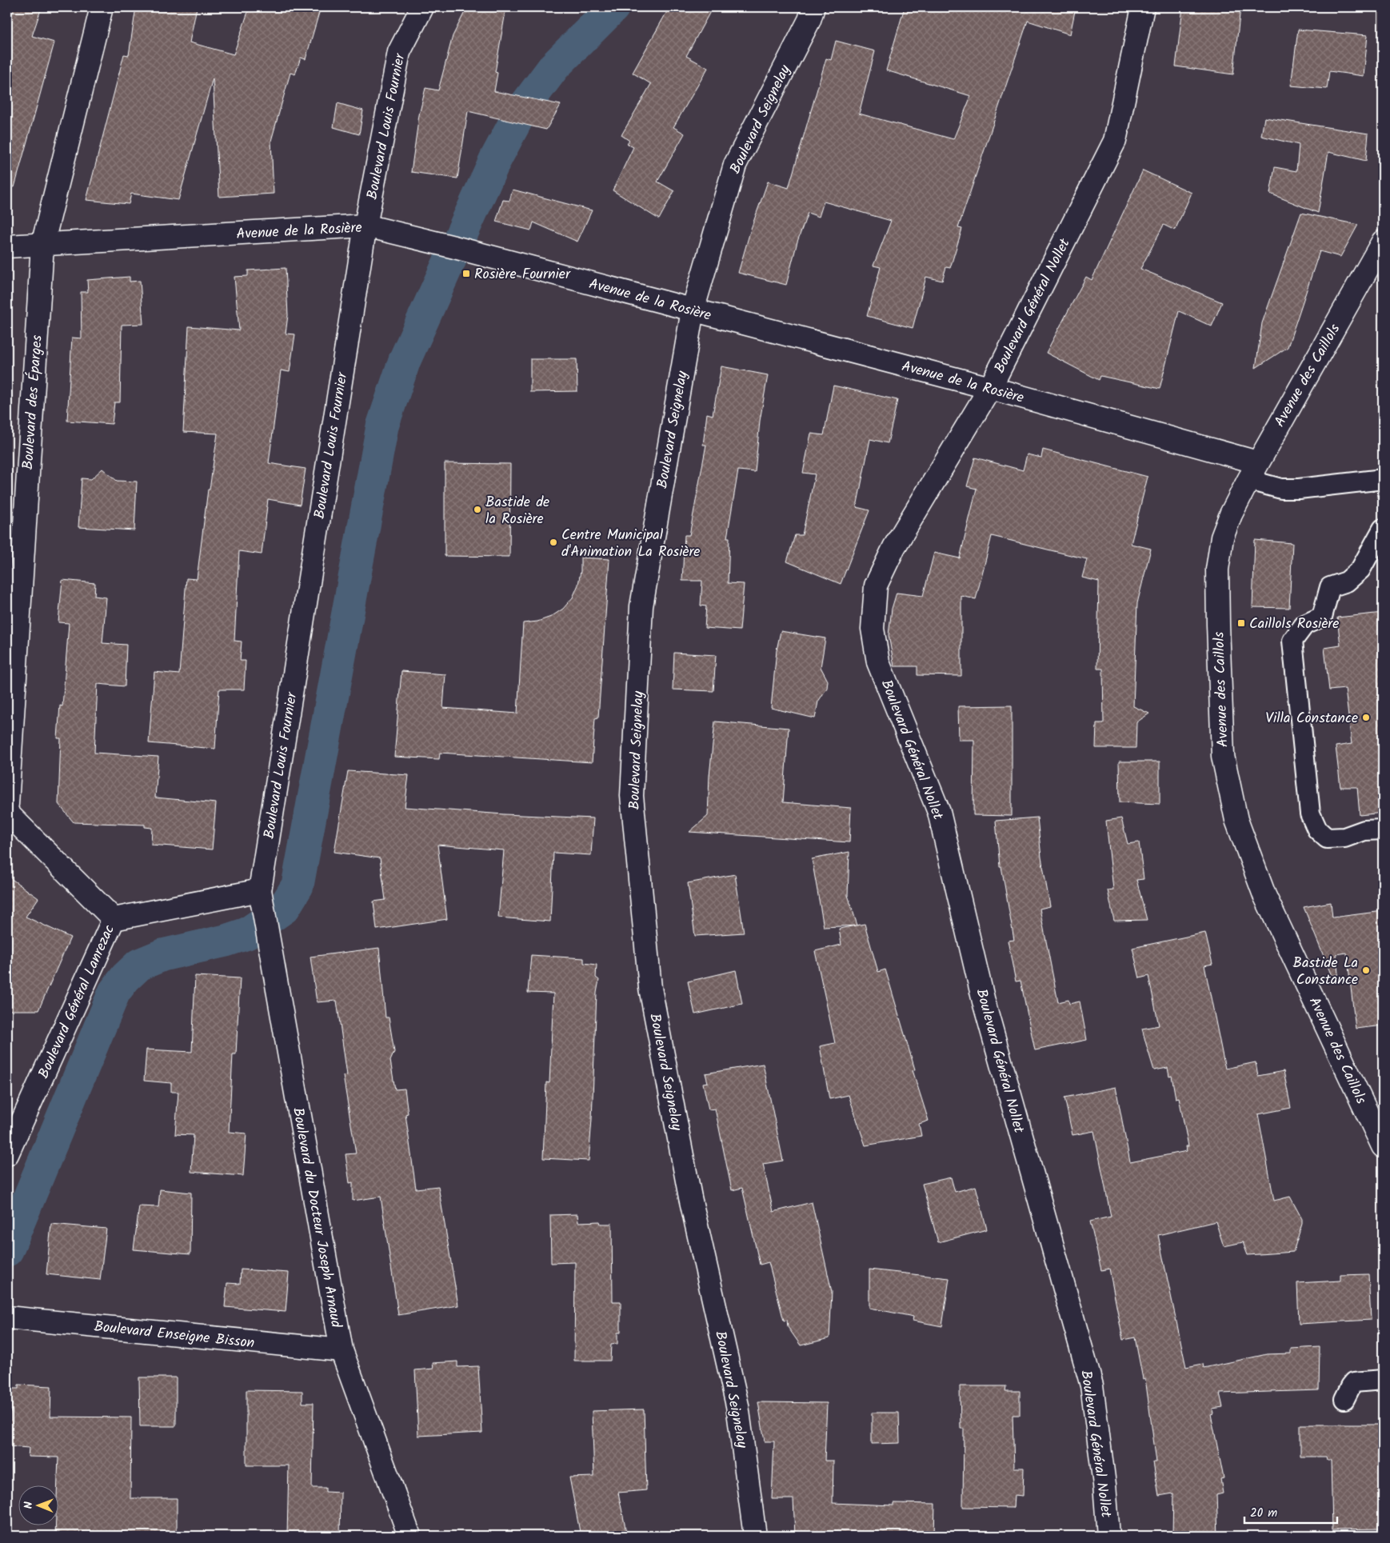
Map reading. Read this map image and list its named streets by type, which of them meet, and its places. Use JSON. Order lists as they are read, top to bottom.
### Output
{
  "streets": {
    "street": [
      "Boulevard Seignelay",
      "Boulevard Louis Fournier",
      "Avenue de la Rosière",
      "Boulevard Général Nollet",
      "Avenue des Caillols",
      "Boulevard des Éparges",
      "Boulevard Général Lanrezac",
      "Boulevard du Docteur Joseph Arnaud",
      "Boulevard Enseigne Bisson"
    ]
  },
  "crossings": [
    ["Boulevard Seignelay", "Avenue de la Rosière"],
    ["Boulevard Louis Fournier", "Avenue de la Rosière"],
    ["Boulevard Louis Fournier", "Boulevard Général Lanrezac"],
    ["Boulevard Louis Fournier", "Boulevard du Docteur Joseph Arnaud"],
    ["Avenue de la Rosière", "Boulevard Général Nollet"],
    ["Avenue de la Rosière", "Avenue des Caillols"],
    ["Avenue de la Rosière", "Boulevard des Éparges"],
    ["Boulevard Général Lanrezac", "Boulevard du Docteur Joseph Arnaud"],
    ["Boulevard du Docteur Joseph Arnaud", "Boulevard Enseigne Bisson"]
  ],
  "places": {
    "transit": ["Rosière Fournier", "Caillols Rosière"],
    "other": [
      "Bastide de la Rosière",
      "Centre Municipal d'Animation La Rosière",
      "Villa Constance",
      "Bastide La Constance"
    ]
  },
  "scale_bar": "20 m",
  "north": "left"
}
